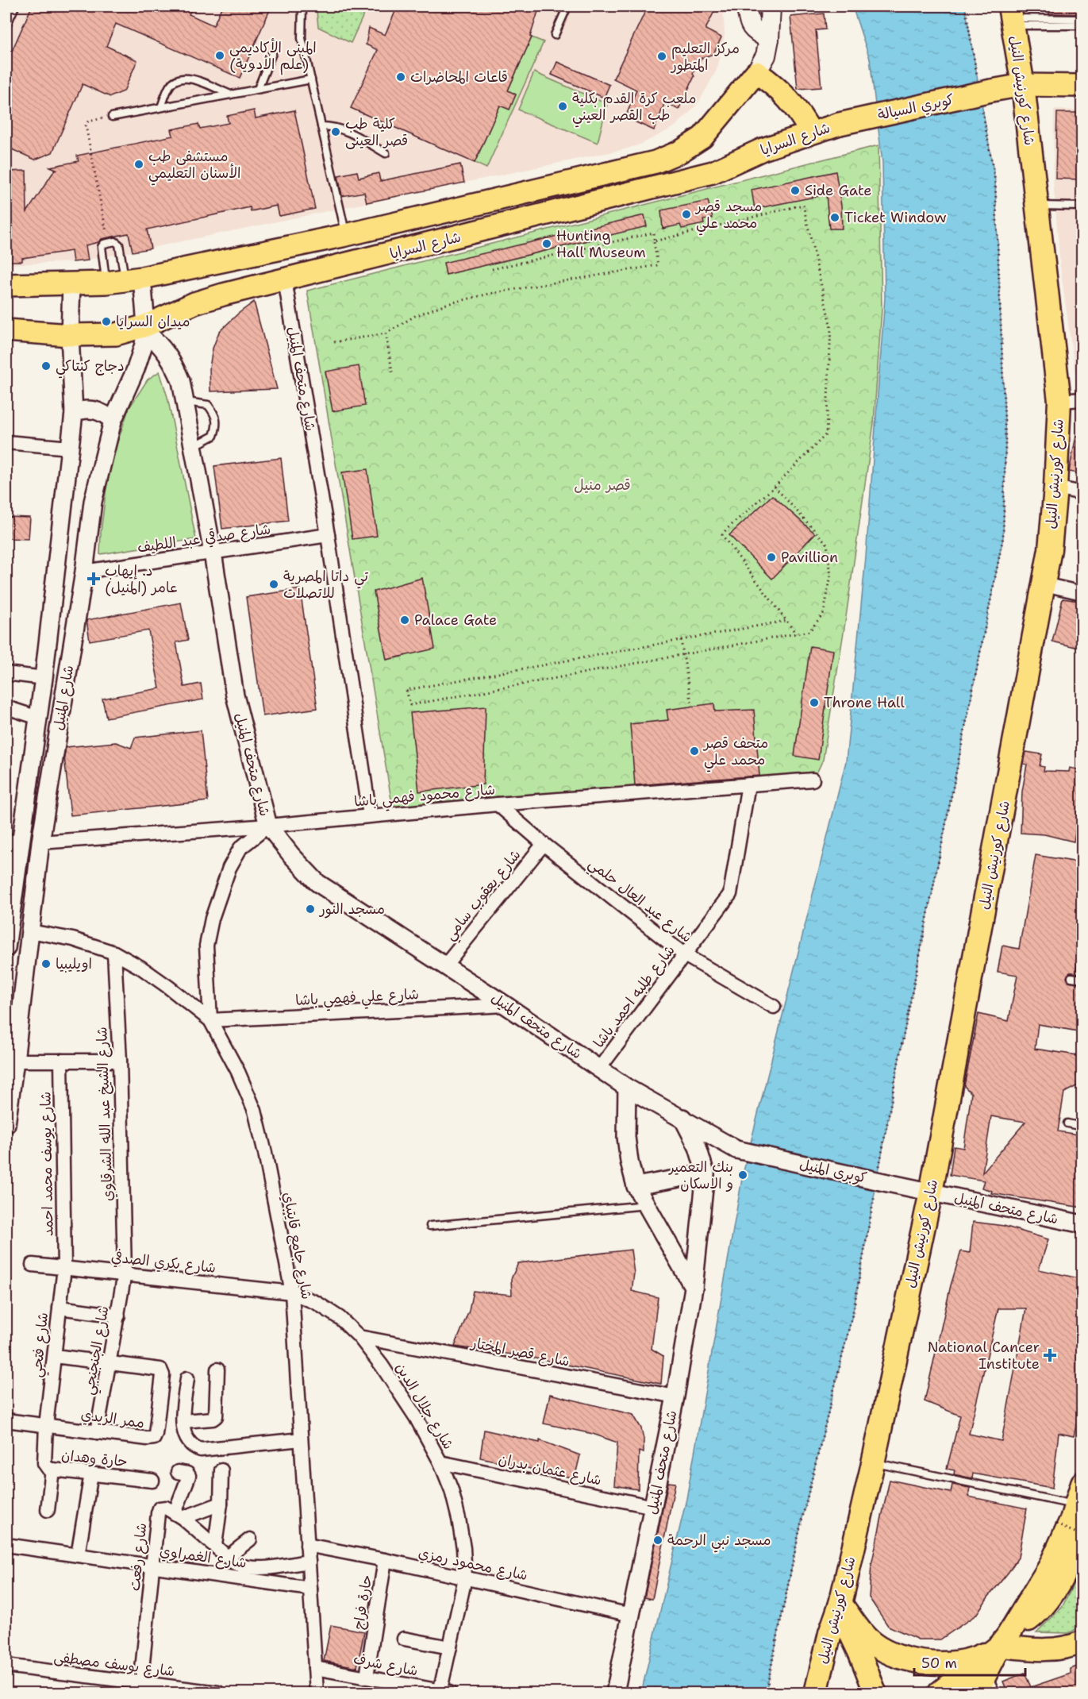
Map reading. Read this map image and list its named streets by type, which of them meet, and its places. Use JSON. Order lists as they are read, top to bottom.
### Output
{
  "streets": {
    "highway": ["شارع كورنيش النيل"],
    "main road": ["كوبري السيالة", "شارع السرايا"],
    "street": [
      "شارع متحف المنيل",
      "شارع صدقي عبد اللطيف",
      "شارع المنيل",
      "شارع محمود فهمي باشا",
      "شارع يعقوب سامي",
      "شارع عبد العال حلمي",
      "شارع طلبه احمد باشا",
      "شارع علي فهمي باشا",
      "شارع الشيخ عبد الله الشرقاوي",
      "شارع يوسف محمد احمد",
      "كوبرى المنيل",
      "شارع جامع قايتباي",
      "شارع بكري الصدفي",
      "شارع فتحي",
      "شارع الجنجنجي",
      "شارع قصر المختار",
      "شارع جلال الدين",
      "ممر الريدي",
      "حارة وهدان",
      "شارع عثمان بدران",
      "شارع رفعت",
      "شارع الغمراوي",
      "شارع محمود رمزي",
      "حارة فراج",
      "شارع يوسف مصطفى",
      "شارع شرف"
    ]
  },
  "crossings": [
    ["شارع كورنيش النيل", "كوبري السيالة"],
    ["شارع كورنيش النيل", "شارع متحف المنيل"],
    ["شارع كورنيش النيل", "كوبرى المنيل"],
    ["كوبري السيالة", "شارع السرايا"],
    ["شارع السرايا", "شارع متحف المنيل"],
    ["شارع السرايا", "شارع المنيل"],
    ["شارع متحف المنيل", "شارع صدقي عبد اللطيف"],
    ["شارع متحف المنيل", "شارع المنيل"],
    ["شارع متحف المنيل", "شارع محمود فهمي باشا"],
    ["شارع متحف المنيل", "شارع يعقوب سامي"],
    ["شارع متحف المنيل", "شارع طلبه احمد باشا"],
    ["شارع متحف المنيل", "شارع علي فهمي باشا"],
    ["شارع متحف المنيل", "كوبرى المنيل"],
    ["شارع متحف المنيل", "شارع قصر المختار"],
    ["شارع متحف المنيل", "شارع عثمان بدران"],
    ["شارع متحف المنيل", "شارع محمود رمزي"],
    ["شارع صدقي عبد اللطيف", "شارع المنيل"],
    ["شارع المنيل", "شارع محمود فهمي باشا"],
    ["شارع المنيل", "شارع جامع قايتباي"],
    ["شارع محمود فهمي باشا", "شارع عبد العال حلمي"],
    ["شارع محمود فهمي باشا", "شارع طلبه احمد باشا"],
    ["شارع يعقوب سامي", "شارع عبد العال حلمي"],
    ["شارع عبد العال حلمي", "شارع طلبه احمد باشا"],
    ["شارع علي فهمي باشا", "شارع جامع قايتباي"],
    ["شارع الشيخ عبد الله الشرقاوي", "شارع جامع قايتباي"],
    ["شارع الشيخ عبد الله الشرقاوي", "شارع بكري الصدفي"],
    ["شارع الشيخ عبد الله الشرقاوي", "شارع الجنجنجي"],
    ["شارع يوسف محمد احمد", "شارع بكري الصدفي"],
    ["شارع يوسف محمد احمد", "شارع فتحي"],
    ["شارع جامع قايتباي", "شارع بكري الصدفي"],
    ["شارع جامع قايتباي", "شارع جلال الدين"],
    ["شارع جامع قايتباي", "شارع الغمراوي"],
    ["شارع جامع قايتباي", "شارع محمود رمزي"],
    ["شارع جامع قايتباي", "شارع شرف"],
    ["شارع بكري الصدفي", "شارع فتحي"],
    ["شارع بكري الصدفي", "شارع الجنجنجي"],
    ["شارع بكري الصدفي", "شارع جلال الدين"],
    ["شارع فتحي", "ممر الريدي"],
    ["شارع فتحي", "حارة وهدان"],
    ["شارع الجنجنجي", "ممر الريدي"],
    ["شارع قصر المختار", "شارع جلال الدين"],
    ["شارع جلال الدين", "شارع عثمان بدران"],
    ["شارع جلال الدين", "شارع محمود رمزي"],
    ["شارع جلال الدين", "شارع شرف"],
    ["ممر الريدي", "حارة وهدان"],
    ["شارع رفعت", "شارع الغمراوي"],
    ["شارع رفعت", "شارع يوسف مصطفى"],
    ["شارع محمود رمزي", "حارة فراج"],
    ["حارة فراج", "شارع شرف"]
  ],
  "parks": ["قصر منيل"],
  "places": {
    "other": [
      "المبنى الأكاديمي (علم الأدوية)",
      "مركز التعليم المتطور",
      "قاعات المحاضرات",
      "ملعب كرة القدم بكلية طب القصر العيني",
      "كلية طب قصر العينى",
      "مستشفى طب الأسنان التعليمي",
      "Side Gate",
      "مسجد قصر محمد علي",
      "Ticket Window",
      "Hunting Hall Museum",
      "ميدان السرايا",
      "دجاج كنتاكي",
      "Pavillion",
      "تي داتا المصرية للاتصلات",
      "Palace Gate",
      "Throne Hall",
      "متحف قصر محمد علي",
      "مسجد النور",
      "اويليبيا",
      "بنك التعمير و الاسكان",
      "مسجد نبي الرحمة"
    ],
    "health": ["د. إيهاب عامر (المنيل)", "National Cancer Institute"]
  },
  "scale_bar": "50 m"
}
